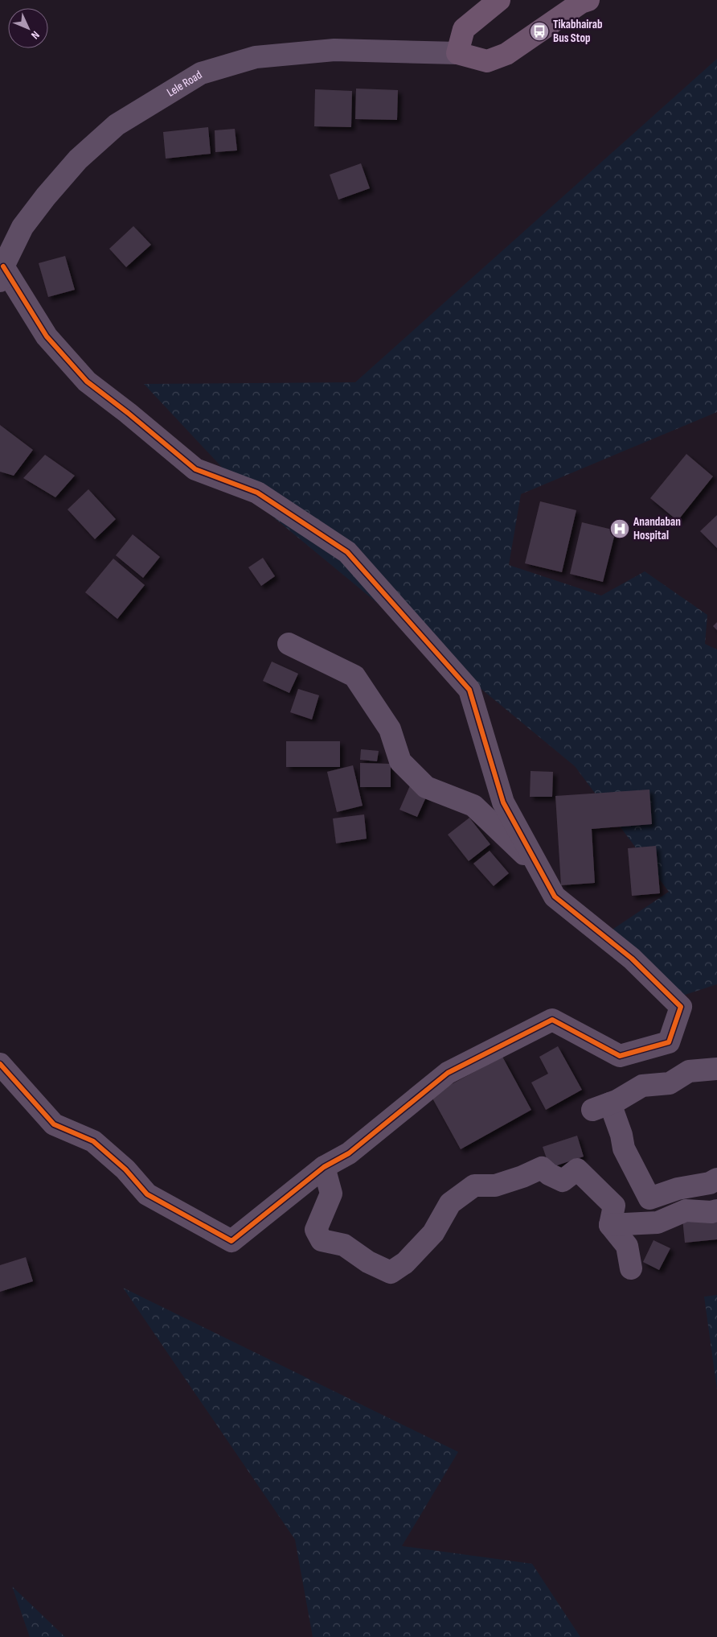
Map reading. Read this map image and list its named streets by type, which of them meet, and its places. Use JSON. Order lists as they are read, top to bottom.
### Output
{
  "streets": {
    "street": ["Lele Road"]
  },
  "places": {
    "bus stop": ["Tikabhairab Bus Stop"],
    "hospital": ["Anandaban Hospital"]
  },
  "north": "bottom right"
}
